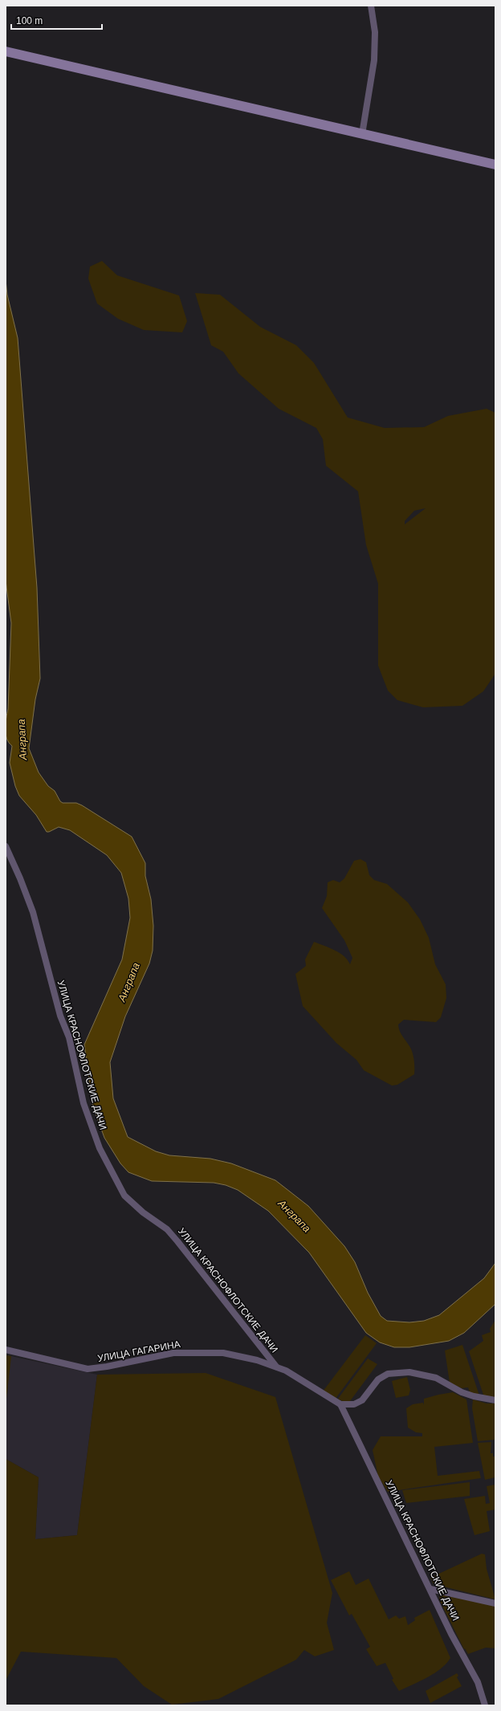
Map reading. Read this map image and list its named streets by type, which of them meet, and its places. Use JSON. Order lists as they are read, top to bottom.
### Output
{
  "streets": {
    "street": ["УЛИЦА КРАСНОФЛОТСКИЕ ДАЧИ", "УЛИЦА ГАГАРИНА"]
  },
  "crossings": [
    ["УЛИЦА КРАСНОФЛОТСКИЕ ДАЧИ", "УЛИЦА ГАГАРИНА"]
  ],
  "water": ["Анграпа"],
  "scale_bar": "100 m"
}
